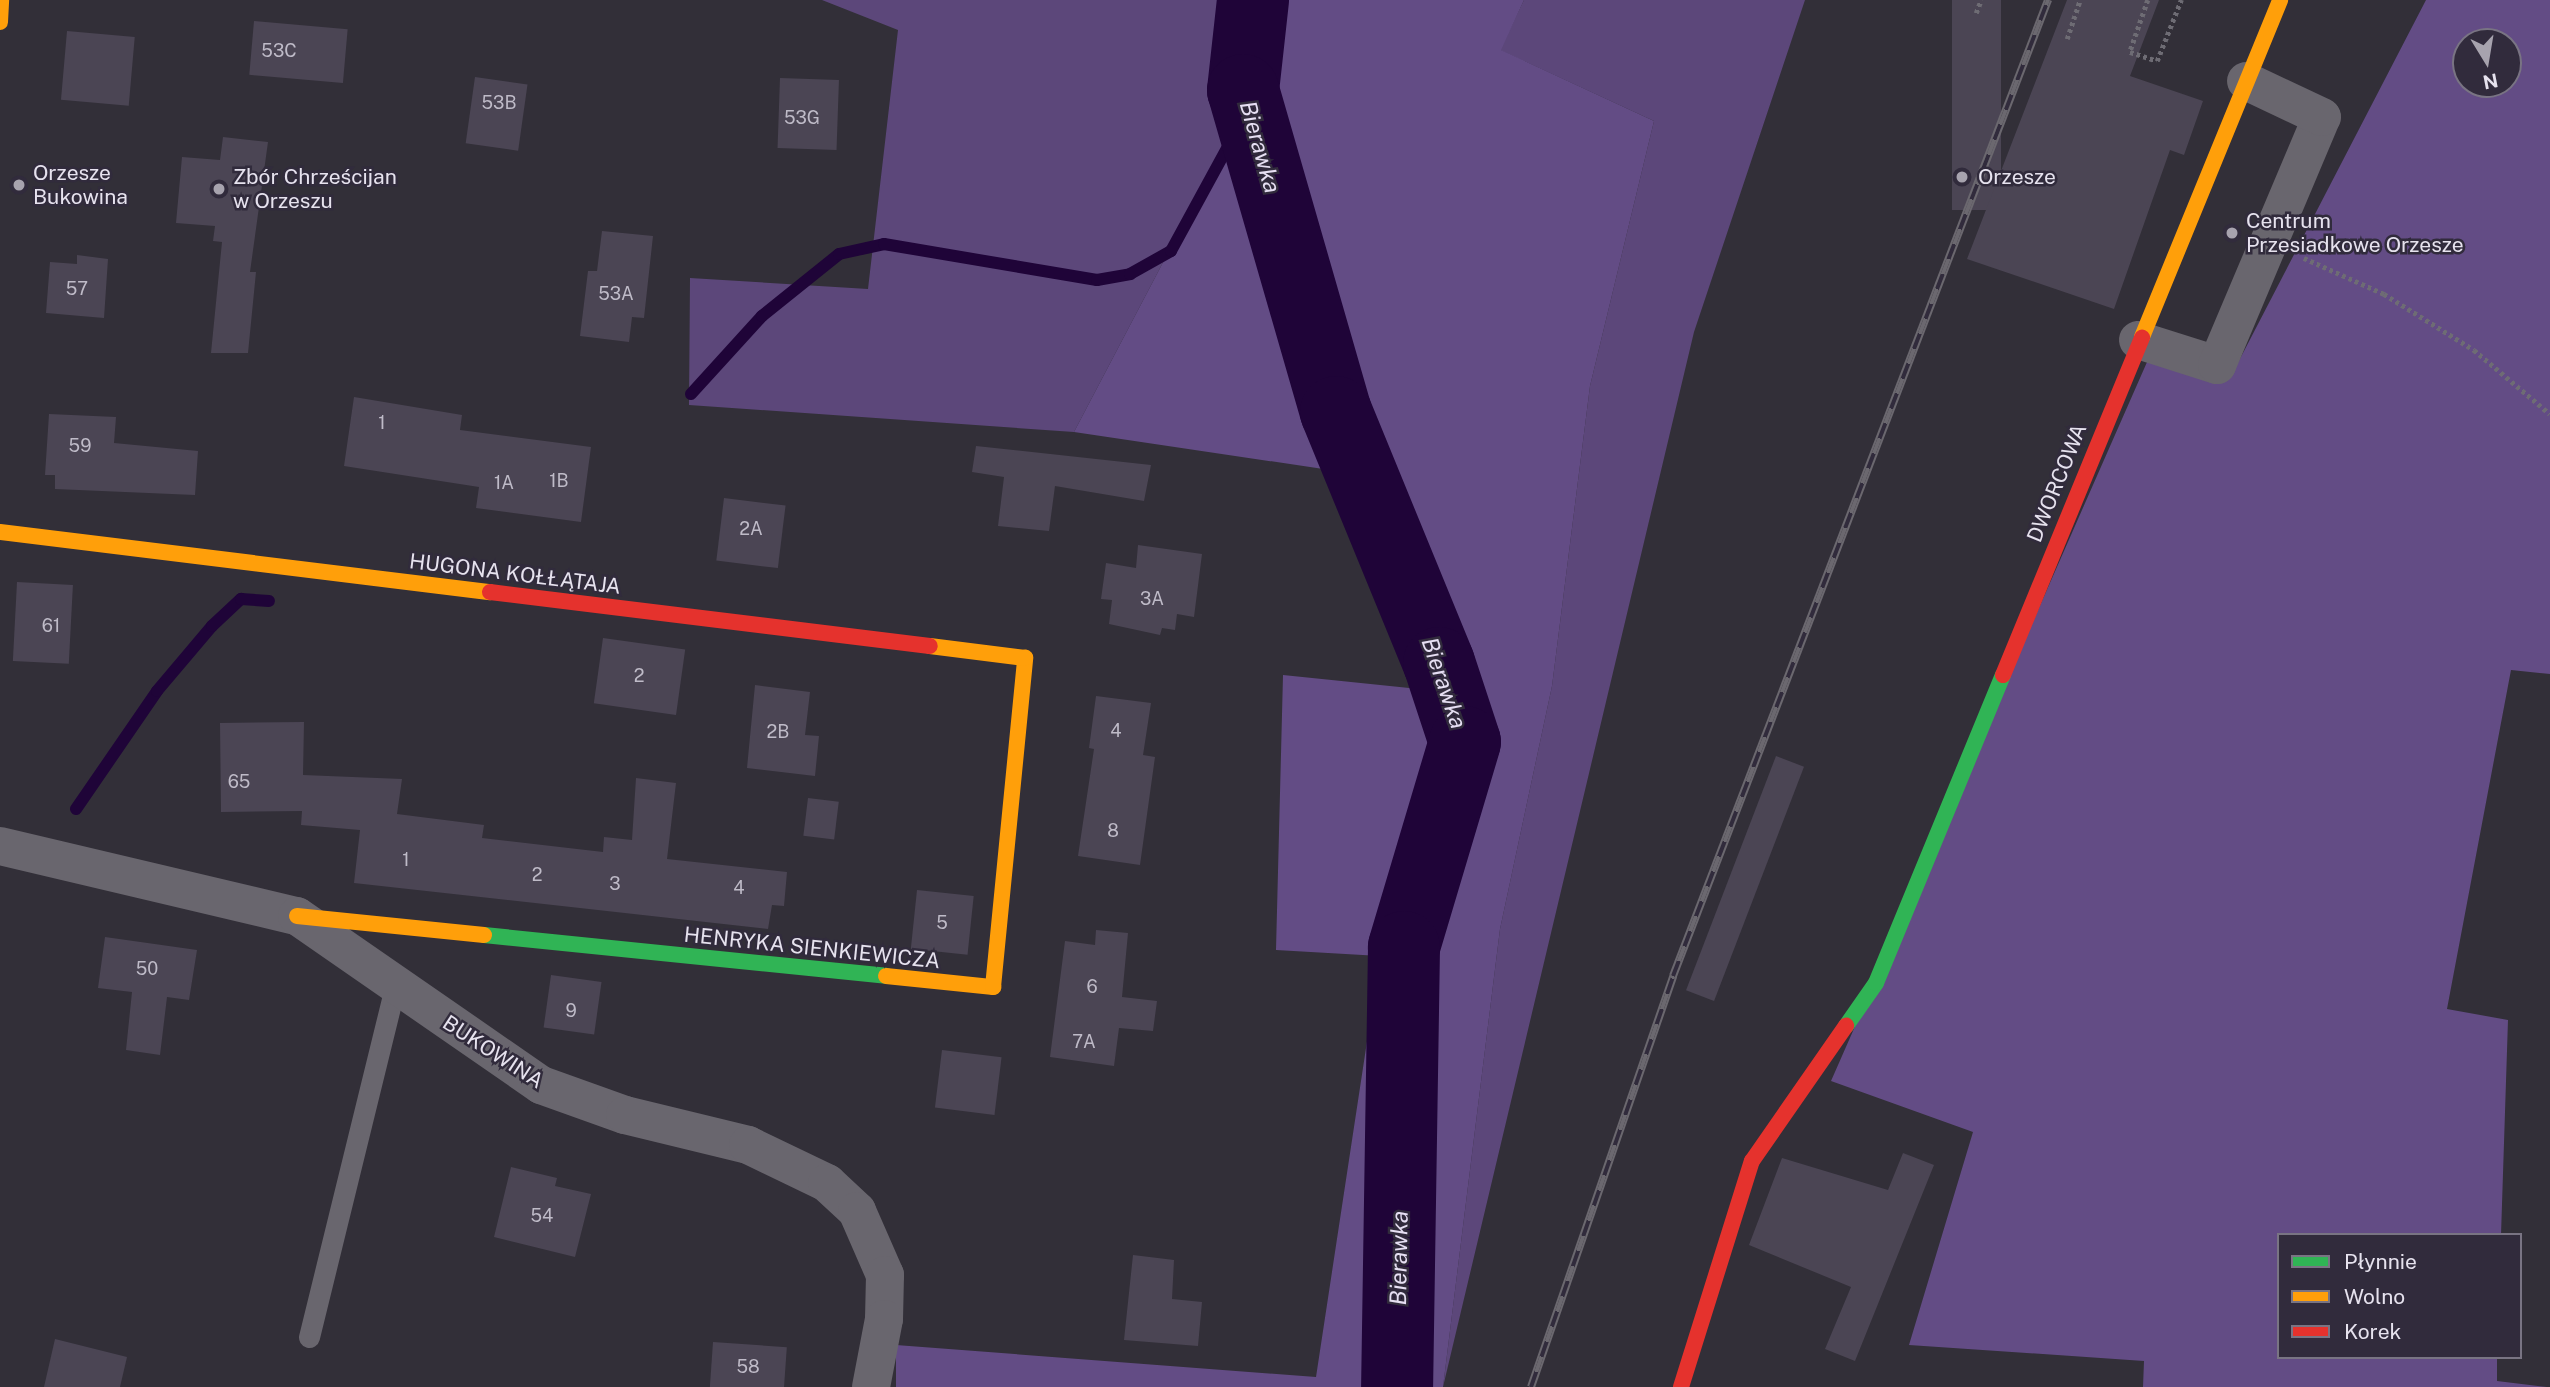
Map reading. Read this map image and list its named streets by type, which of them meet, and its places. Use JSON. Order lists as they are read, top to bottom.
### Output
{
  "streets": {
    "street": [
      "DWORCOWA",
      "HUGONA KOŁŁĄTAJA",
      "HENRYKA SIENKIEWICZA",
      "BUKOWINA"
    ]
  },
  "crossings": [
    ["HUGONA KOŁŁĄTAJA", "HENRYKA SIENKIEWICZA"],
    ["HENRYKA SIENKIEWICZA", "BUKOWINA"]
  ],
  "water": ["Bierawka"],
  "places": [
    "Orzesze",
    "Orzesze Bukowina",
    "Zbór Chrześcijan w Orzeszu",
    "Centrum Przesiadkowe Orzesze"
  ],
  "house_numbers": [
    "53C",
    "53B",
    "53G",
    "57",
    "53A",
    "1",
    "59",
    "1B",
    "1A",
    "2A",
    "3A",
    "61",
    "2",
    "4",
    "2B",
    "65",
    "8",
    "1",
    "2",
    "3",
    "4",
    "5",
    "50",
    "6",
    "9",
    "7A",
    "54",
    "58"
  ],
  "legend": ["Płynnie", "Wolno", "Korek"],
  "north": "bottom"
}
